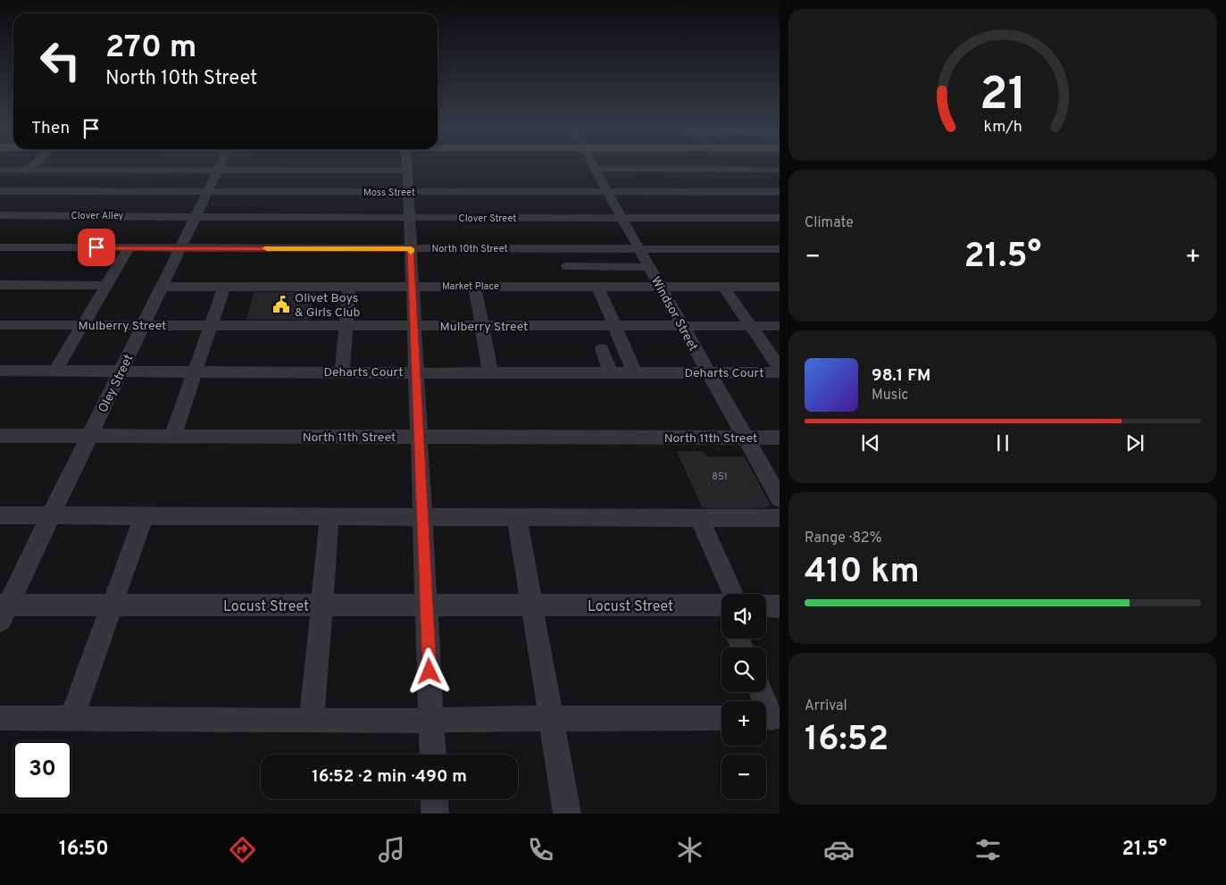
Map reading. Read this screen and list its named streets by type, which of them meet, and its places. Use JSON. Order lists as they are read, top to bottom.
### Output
{
  "streets": {
    "street": [
      "Moss Street",
      "Clover Alley",
      "Clover Street",
      "North 10th Street",
      "Market Place",
      "Windsor Street",
      "Mulberry Street",
      "Deharts Court",
      "Oley Street",
      "North 11th Street",
      "Locust Street"
    ]
  },
  "crossings": [
    ["Moss Street", "Clover Street"],
    ["Moss Street", "Windsor Street"],
    ["Moss Street", "Oley Street"],
    ["Clover Alley", "Clover Street"],
    ["Clover Alley", "Oley Street"],
    ["Clover Street", "Windsor Street"],
    ["Clover Street", "Oley Street"],
    ["North 10th Street", "Windsor Street"],
    ["North 10th Street", "Oley Street"],
    ["Market Place", "Windsor Street"],
    ["Market Place", "Oley Street"],
    ["Windsor Street", "Mulberry Street"],
    ["Windsor Street", "Deharts Court"],
    ["Windsor Street", "North 11th Street"],
    ["Mulberry Street", "Oley Street"],
    ["Deharts Court", "Oley Street"],
    ["Oley Street", "North 11th Street"],
    ["Oley Street", "Locust Street"]
  ],
  "places": {
    "public building": ["Olivet Boys & Girls Club"]
  },
  "house_numbers": ["851"],
  "page": {
    "turn": ["270 m", "North 10th Street"],
    "then": "Then",
    "tile": [
      "Climate",
      ["Range · 82%", "410 km"],
      ["Arrival", "16:52"]
    ],
    "heat": ["−", "21.5°", "+"],
    "song": ["98.1 FM", "Music"],
    "map_buttons": ["+", "−"],
    "limit": "30",
    "trip": "16:52 · 2 min · 490 m",
    "tabs": ["16:50", "21.5°"],
    "gauge": ["21", "km/h"]
  }
}
